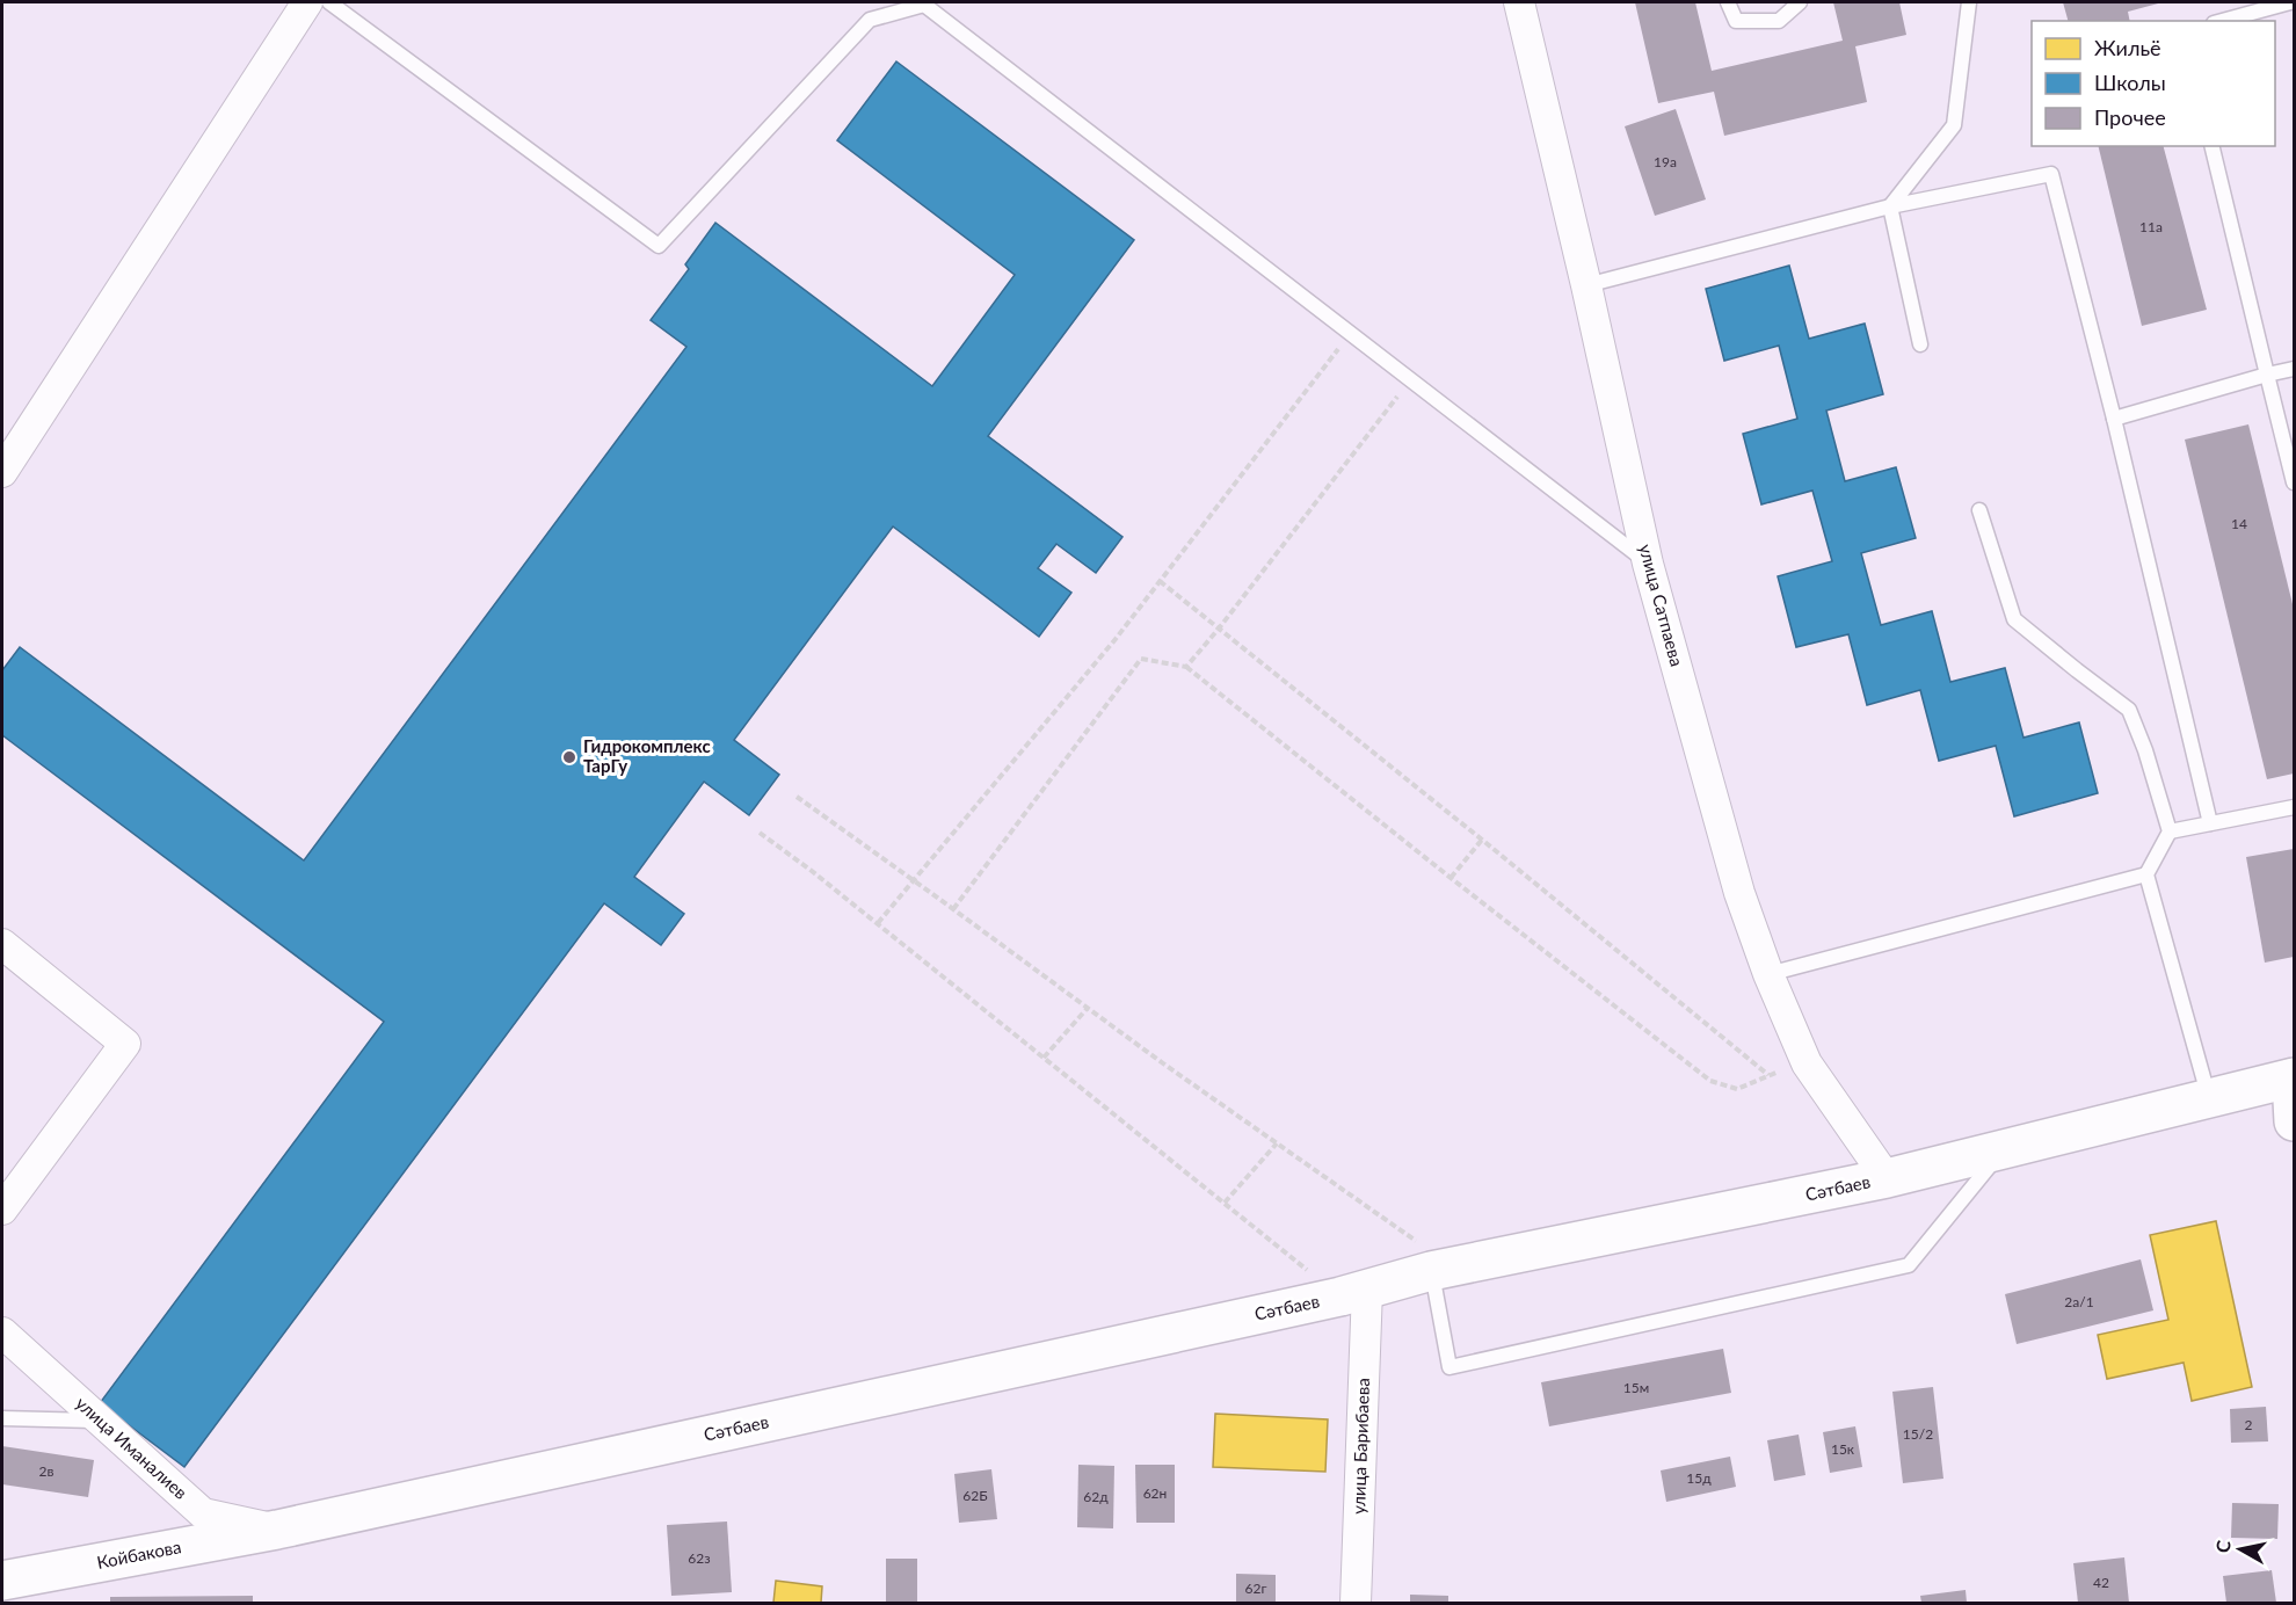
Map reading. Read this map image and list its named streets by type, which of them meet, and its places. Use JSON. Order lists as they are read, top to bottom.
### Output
{
  "streets": {
    "street": [
      "улица Сатпаева",
      "Сәтбаев",
      "улица Барибаева",
      "улица Иманалиев",
      "Койбакова"
    ]
  },
  "crossings": [
    ["улица Сатпаева", "Сәтбаев"],
    ["Сәтбаев", "улица Барибаева"],
    ["Сәтбаев", "улица Иманалиев"],
    ["Сәтбаев", "Койбакова"],
    ["улица Иманалиев", "Койбакова"]
  ],
  "places": ["Гидрокомплекс ТарГу"],
  "house_numbers": [
    "19а",
    "11а",
    "14",
    "2а/1",
    "15м",
    "2",
    "15/2",
    "15к",
    "2в",
    "15д",
    "62н",
    "62Б",
    "62д",
    "62з",
    "42",
    "62г"
  ],
  "legend": ["Жильё", "Школы", "Прочее"],
  "north": "left"
}
